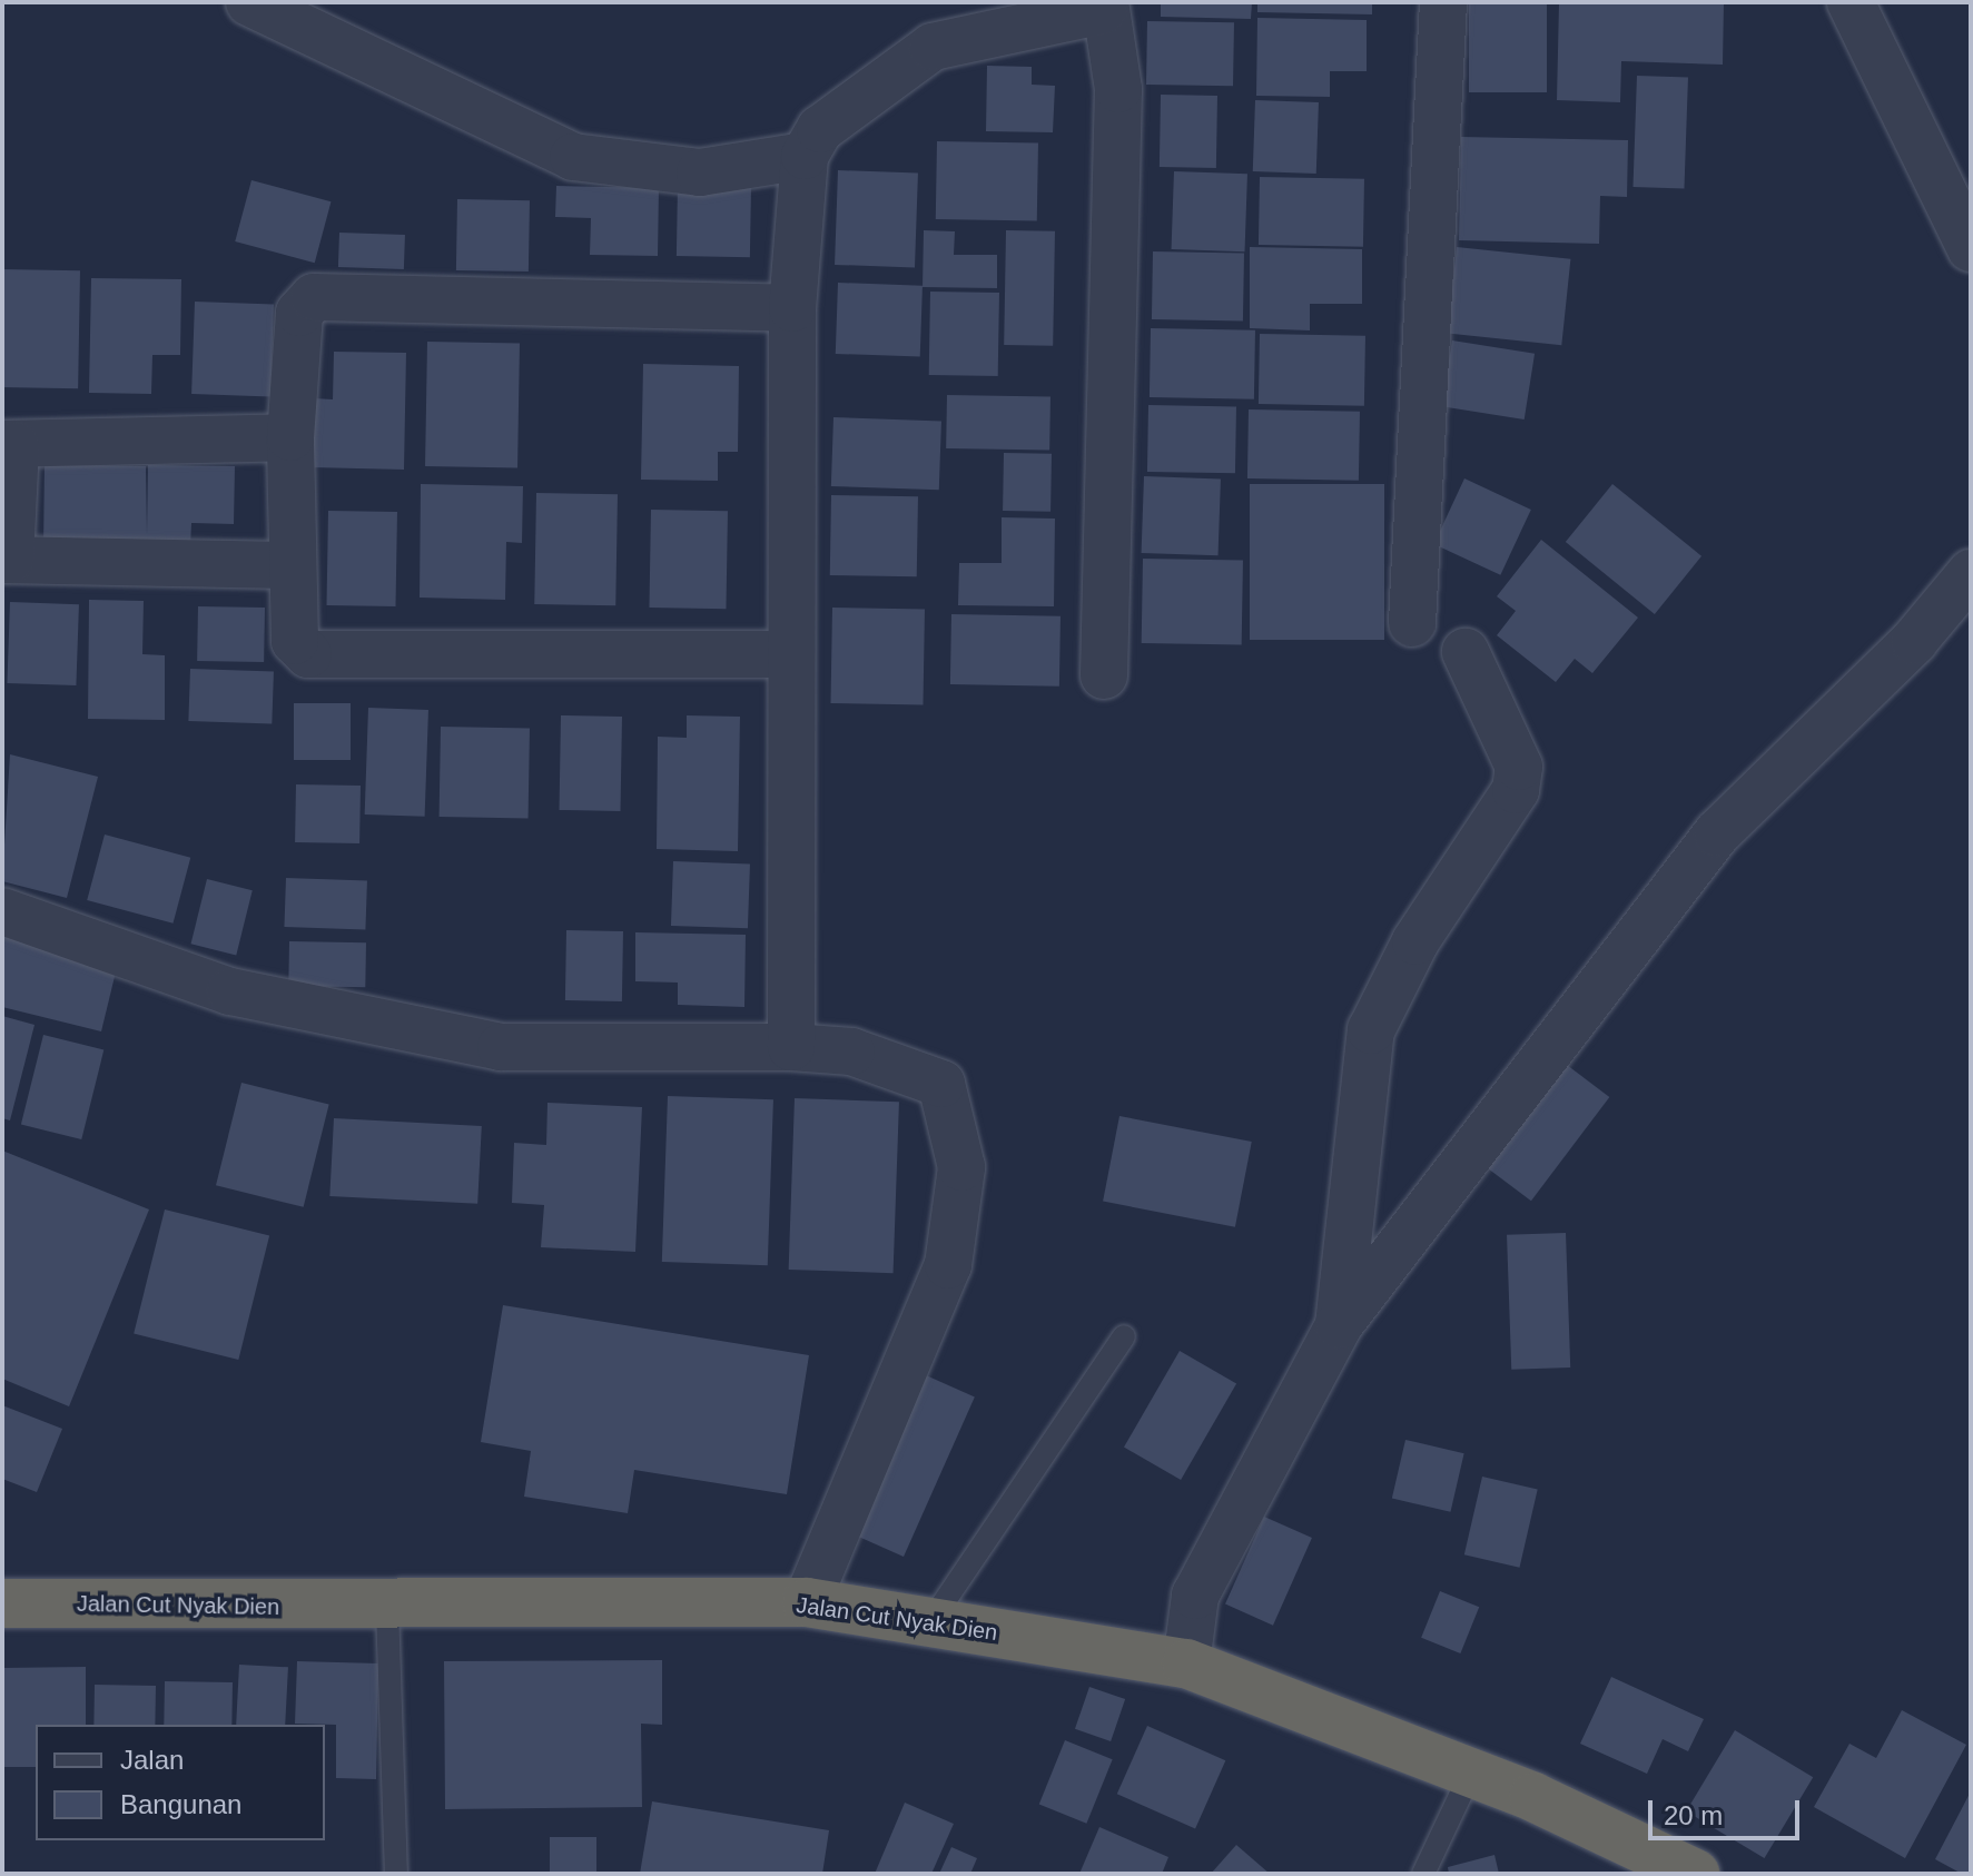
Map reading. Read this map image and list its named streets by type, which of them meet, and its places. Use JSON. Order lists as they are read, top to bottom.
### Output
{
  "streets": {
    "highway": ["Jalan Cut Nyak Dien"]
  },
  "legend": ["Jalan", "Bangunan"],
  "scale_bar": "20 m"
}
